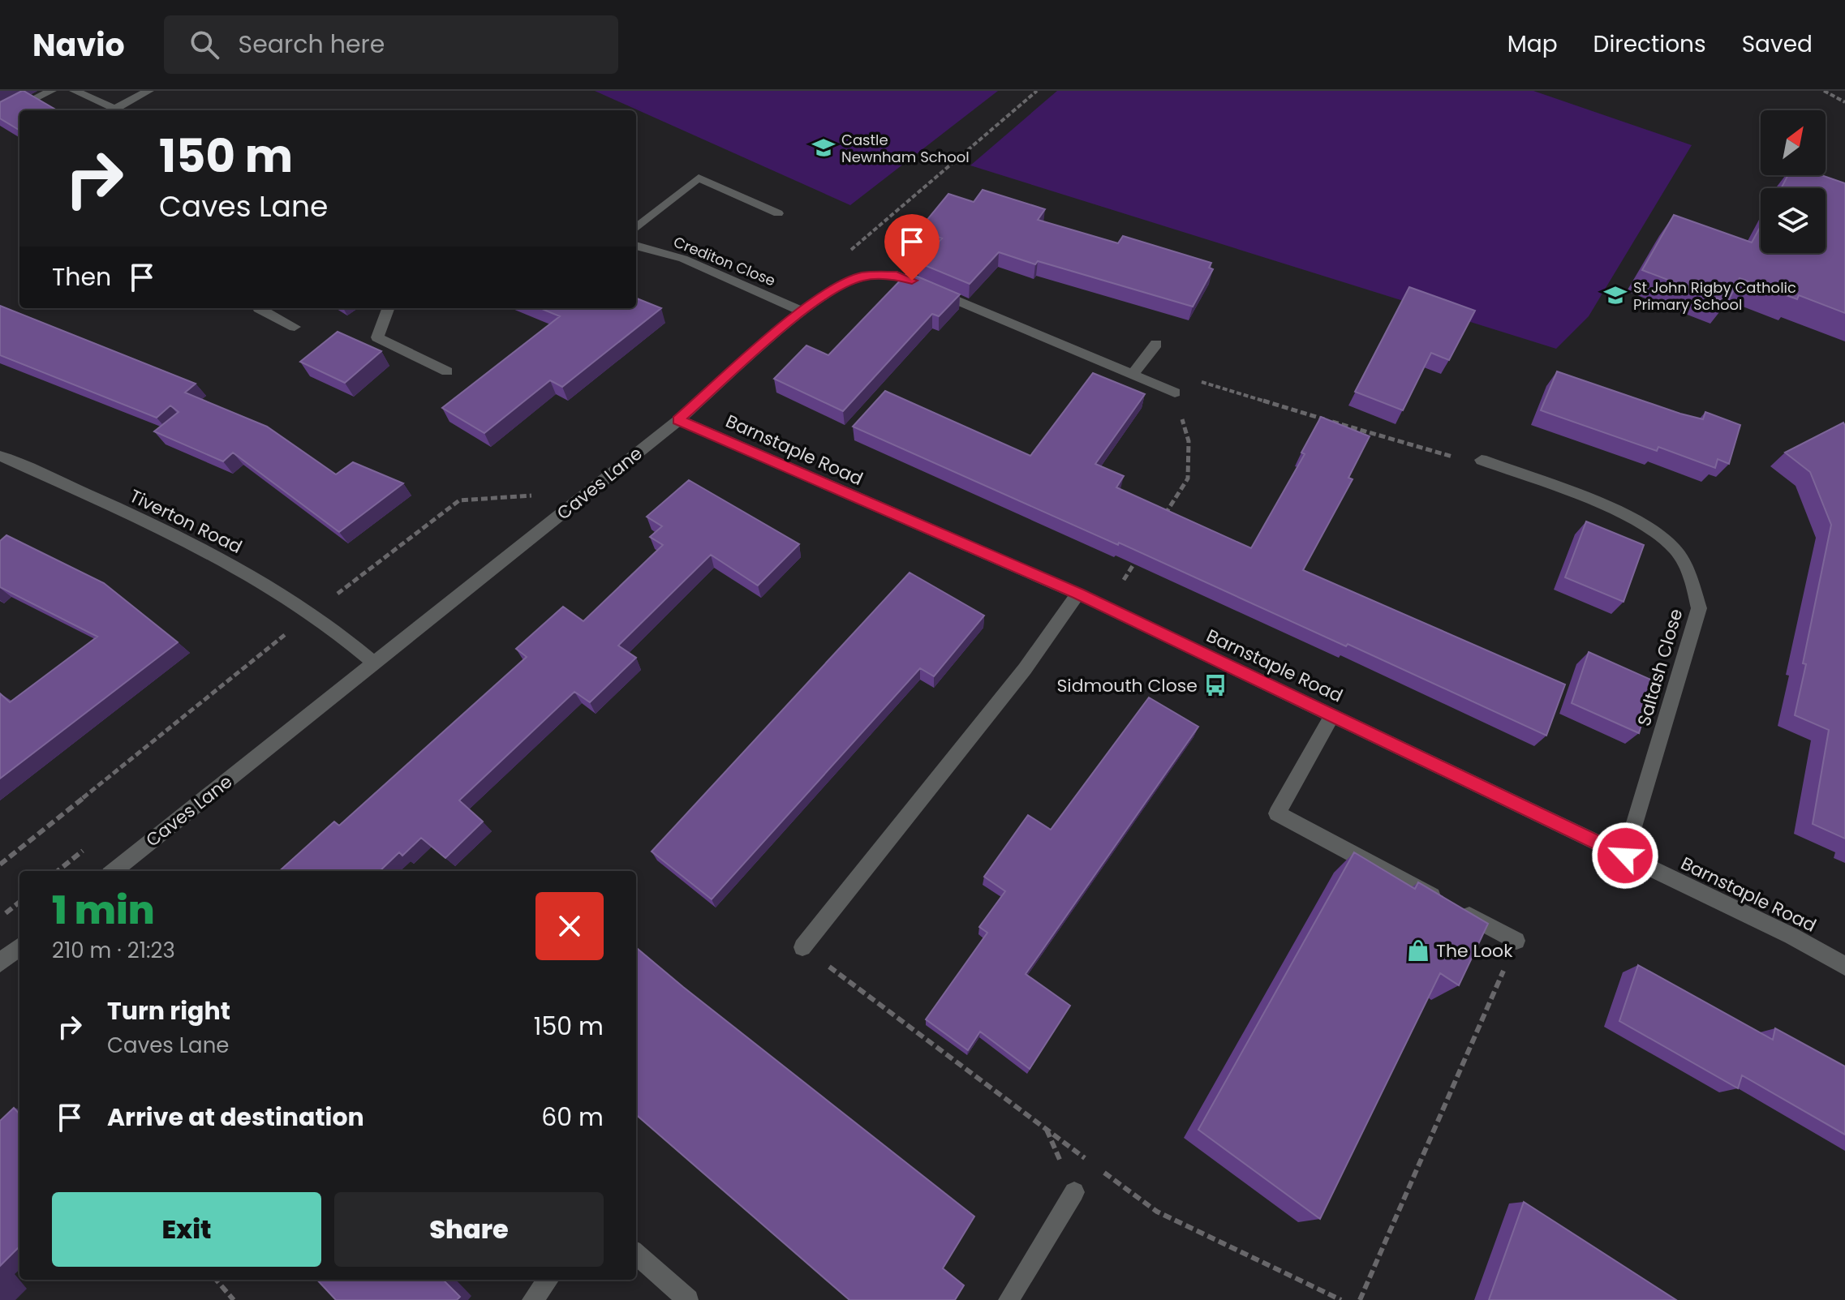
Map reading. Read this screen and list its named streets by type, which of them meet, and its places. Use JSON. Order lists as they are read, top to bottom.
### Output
{
  "streets": {
    "street": [
      "Crediton Close",
      "Barnstaple Road",
      "Caves Lane",
      "Tiverton Road",
      "Saltash Close"
    ]
  },
  "crossings": [
    ["Crediton Close", "Caves Lane"],
    ["Barnstaple Road", "Caves Lane"],
    ["Barnstaple Road", "Saltash Close"],
    ["Caves Lane", "Tiverton Road"]
  ],
  "places": {
    "school or university": ["Castle Newnham School", "St John Rigby Catholic Primary School"],
    "bus stop": ["Sidmouth Close"],
    "shop": ["The Look"]
  },
  "north": "top right",
  "page": {
    "header": "Navio",
    "search": "Search here",
    "nav": ["Map", "Directions", "Saved"],
    "turn": ["150 m", "Caves Lane"],
    "then": "Then",
    "heading": ["1 min", "210 m · 21:23"],
    "list": [
      {
        "name": "Turn right",
        "note": "Caves Lane",
        "value": "150 m"
      },
      {
        "name": "Arrive at destination",
        "value": "60 m"
      }
    ],
    "buttons": ["Exit", "Share"]
  }
}
